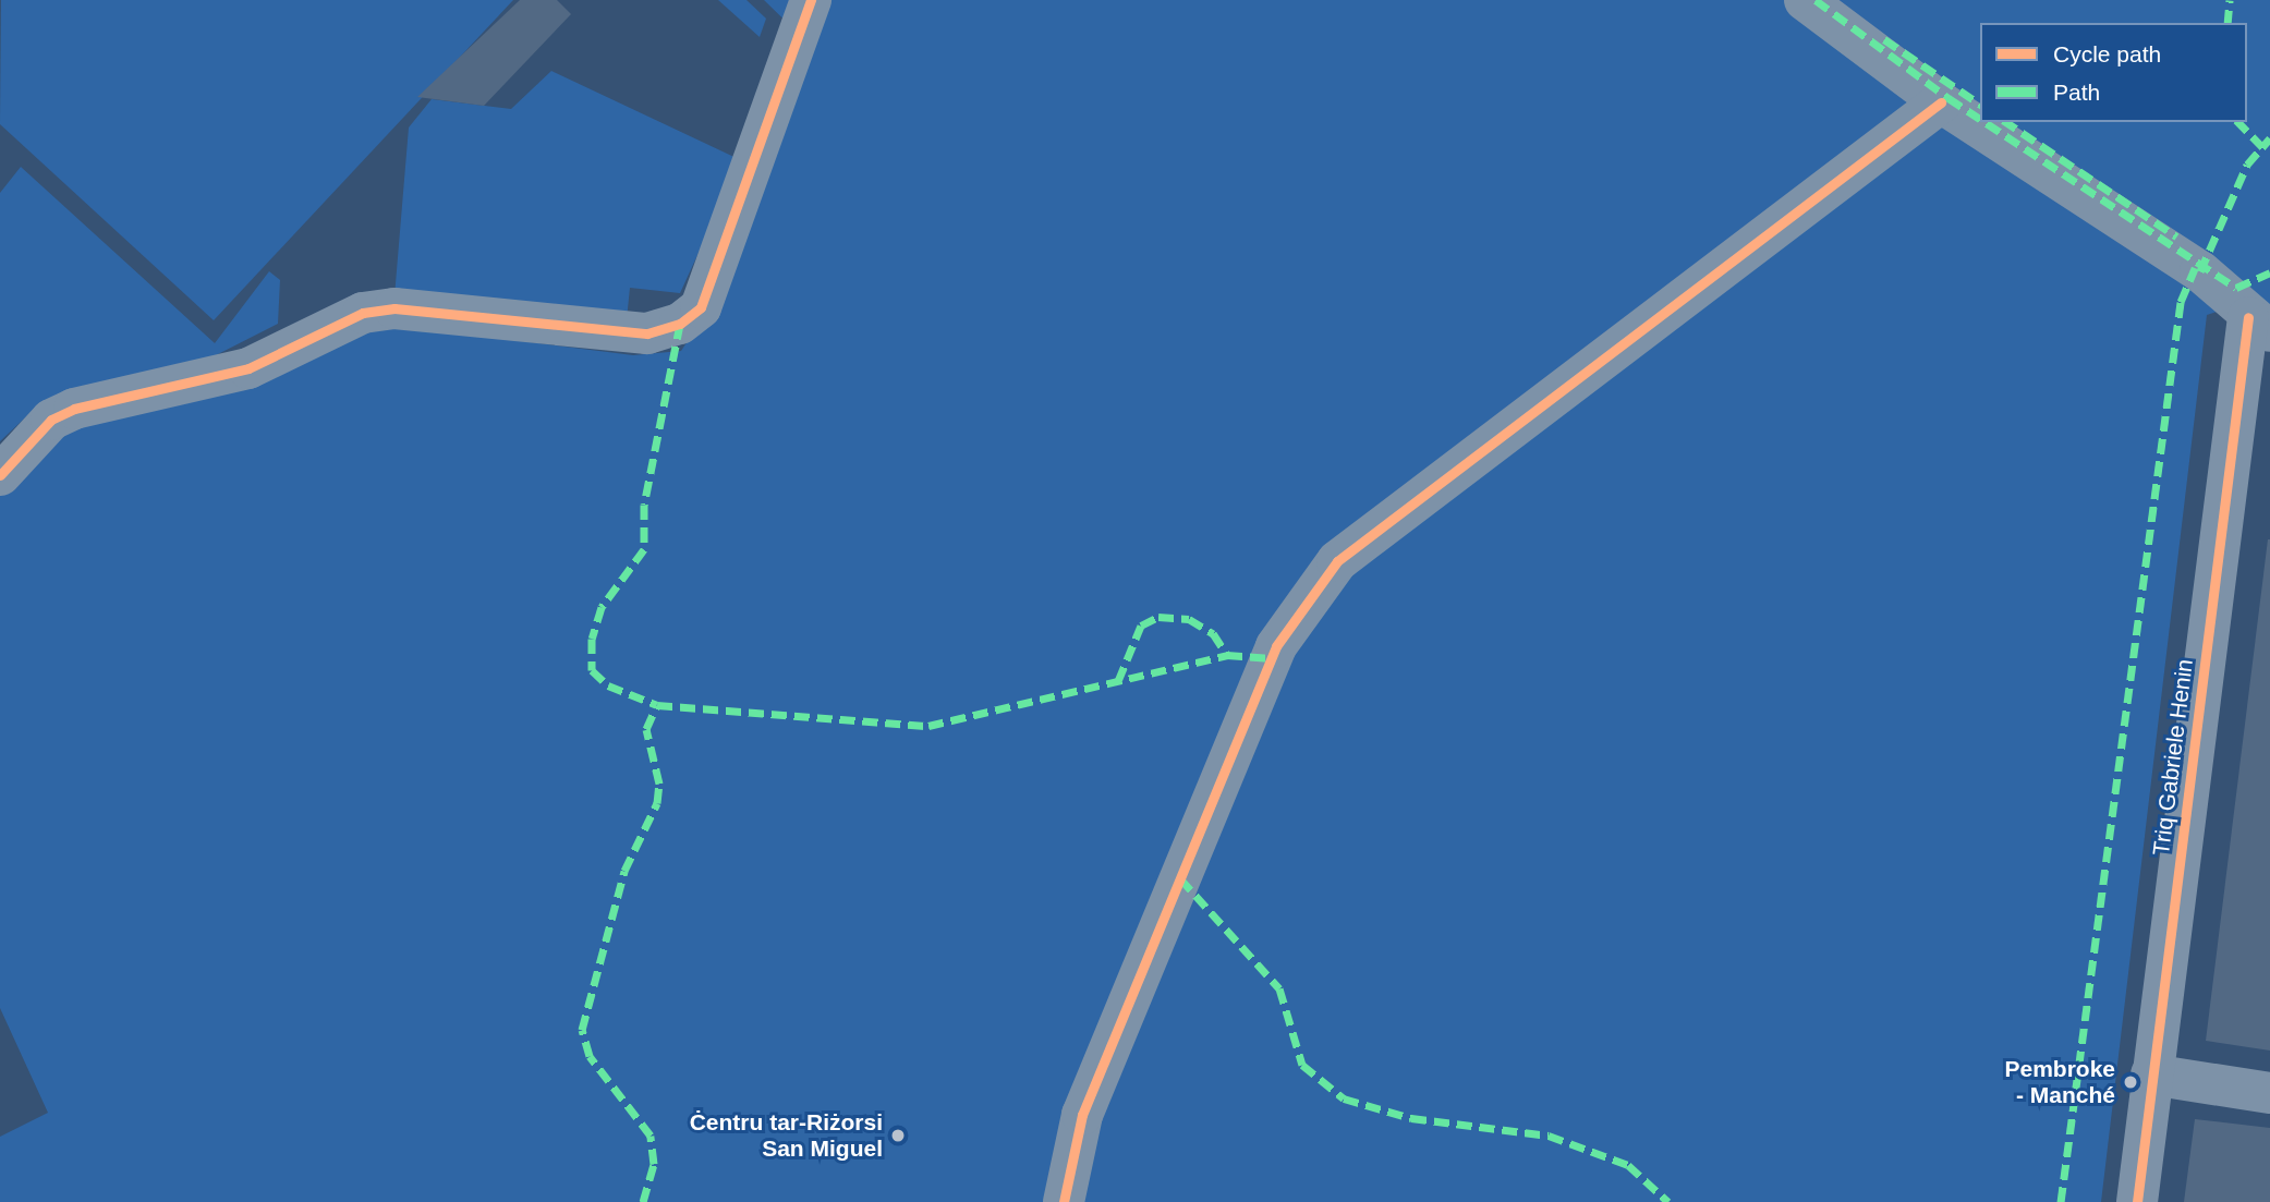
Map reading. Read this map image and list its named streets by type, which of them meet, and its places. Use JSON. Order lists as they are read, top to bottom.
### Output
{
  "streets": {
    "street": ["Triq Gabriele Henin"]
  },
  "places": ["Pembroke - Manché", "Ċentru tar-Riżorsi San Miguel"],
  "legend": ["Cycle path", "Path"]
}
